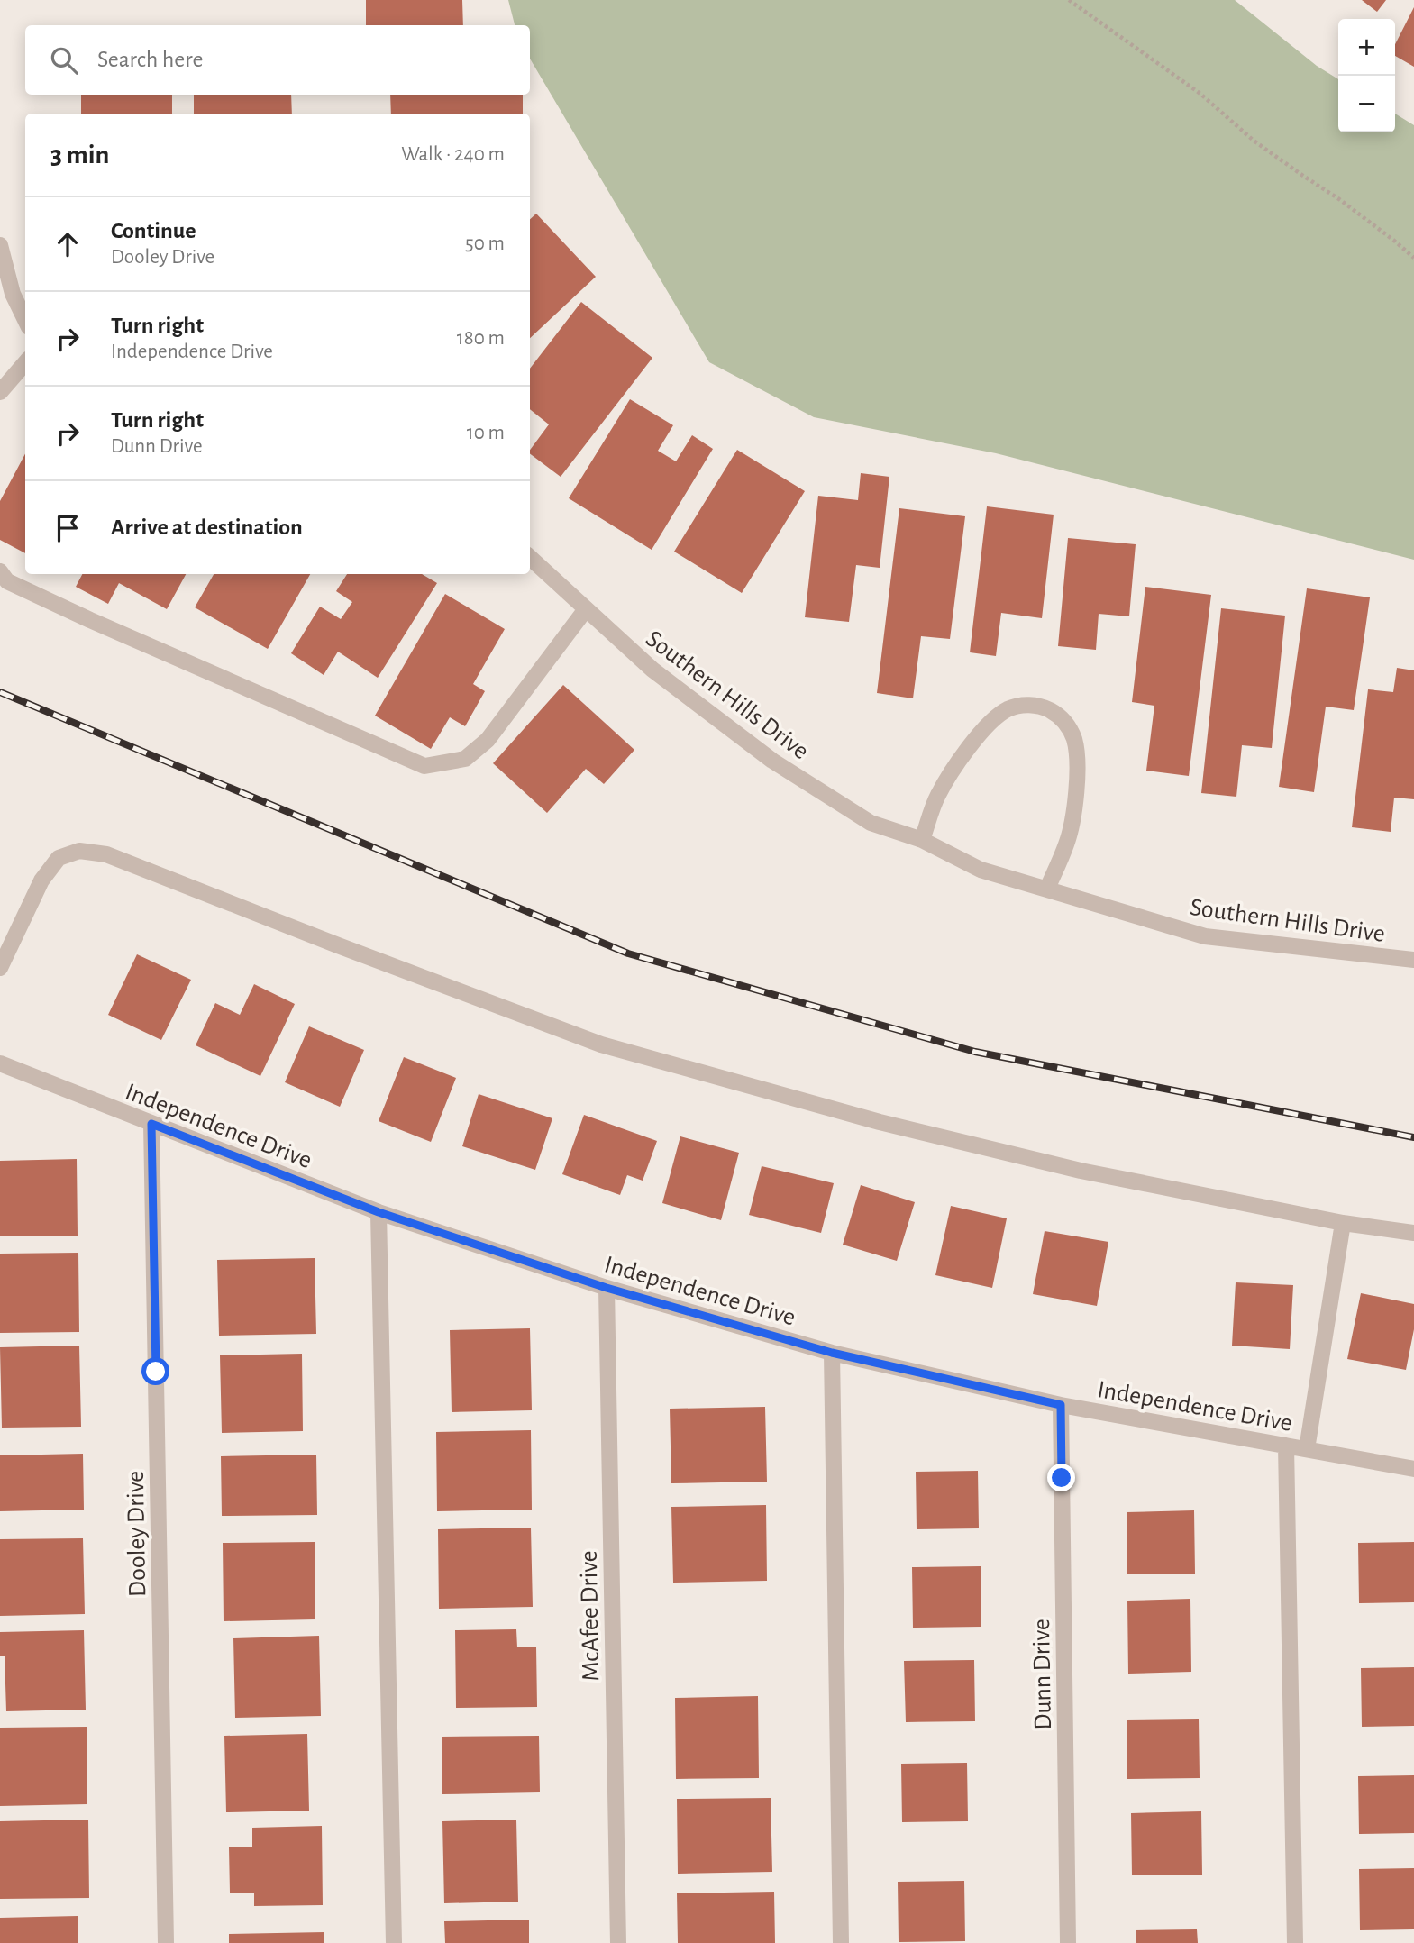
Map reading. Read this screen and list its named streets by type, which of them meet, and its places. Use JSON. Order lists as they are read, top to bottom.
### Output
{
  "streets": {
    "street": [
      "Southern Hills Drive",
      "Independence Drive",
      "Dooley Drive",
      "McAfee Drive",
      "Dunn Drive"
    ]
  },
  "crossings": [
    ["Independence Drive", "Dooley Drive"],
    ["Independence Drive", "McAfee Drive"],
    ["Independence Drive", "Dunn Drive"]
  ],
  "page": {
    "map_buttons": ["+", "−"],
    "search": "Search here",
    "heading": ["3 min", "Walk · 240 m"],
    "list": [
      ["Continue", "Dooley Drive", "50 m"],
      ["Turn right", "Independence Drive", "180 m"],
      ["Turn right", "Dunn Drive", "10 m"],
      "Arrive at destination"
    ]
  }
}
